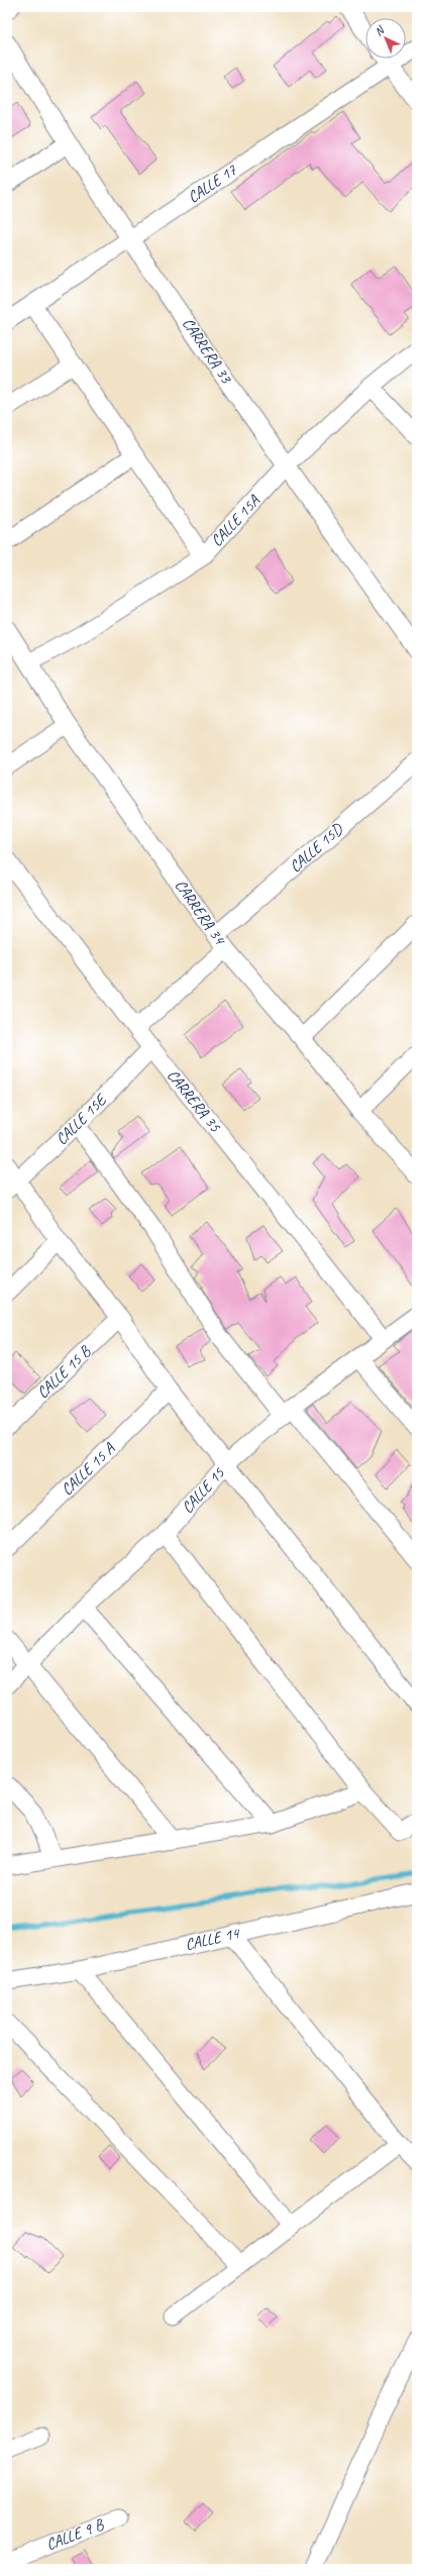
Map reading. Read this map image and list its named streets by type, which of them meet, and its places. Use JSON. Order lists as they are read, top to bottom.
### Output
{
  "streets": {
    "street": [
      "CALLE 17",
      "CARRERA 33",
      "CALLE 15A",
      "CALLE 15D",
      "CARRERA 34",
      "CARRERA 35",
      "CALLE 15E",
      "CALLE 15 B",
      "CALLE 15 A",
      "CALLE 15",
      "CALLE 14",
      "CALLE 9 B"
    ]
  },
  "crossings": [
    ["CALLE 17", "CARRERA 33"],
    ["CARRERA 33", "CALLE 15A"],
    ["CALLE 15A", "CARRERA 34"],
    ["CALLE 15D", "CARRERA 34"],
    ["CARRERA 35", "CALLE 15E"],
    ["CARRERA 35", "CALLE 15"]
  ],
  "north": "top left"
}
